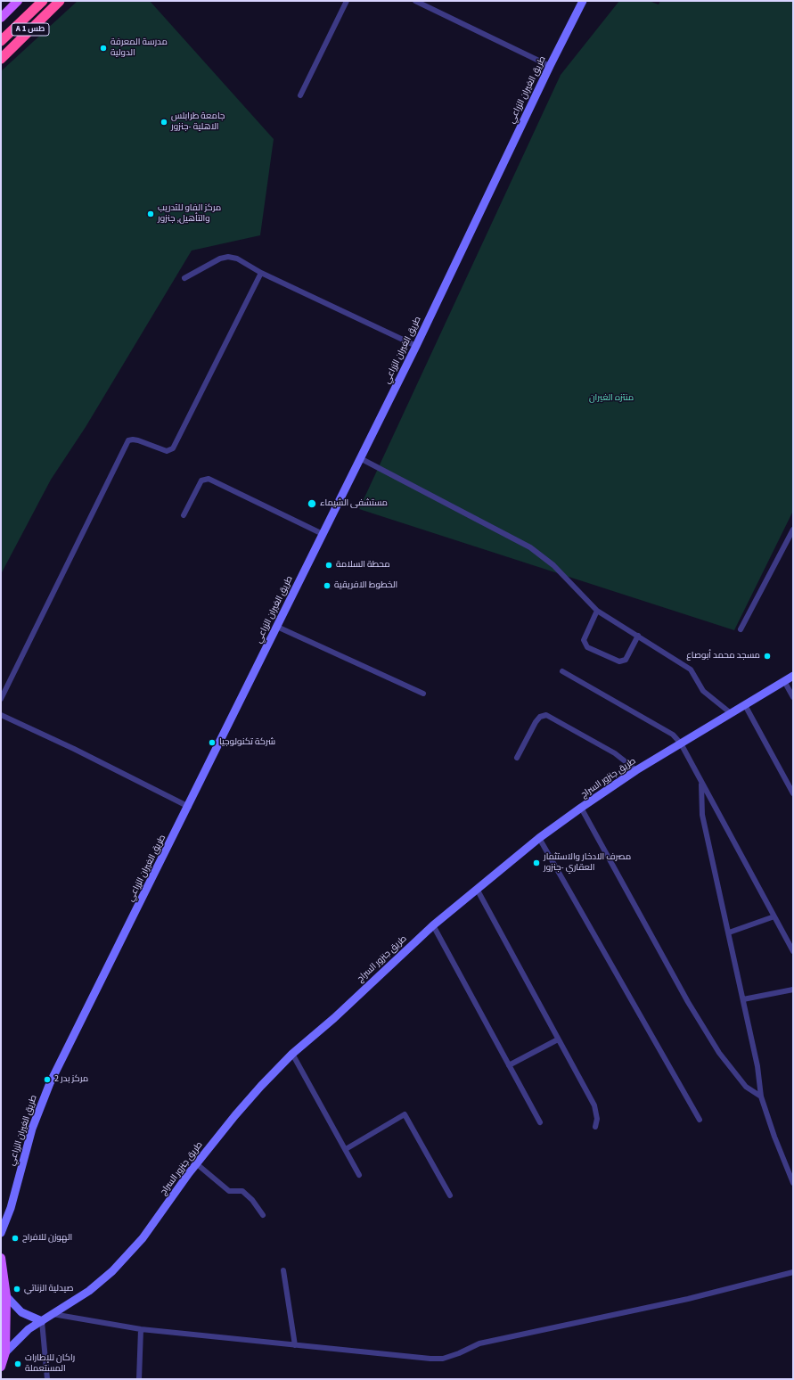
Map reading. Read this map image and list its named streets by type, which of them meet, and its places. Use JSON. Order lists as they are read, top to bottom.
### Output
{
  "streets": {
    "highway": ["A 1 طس"],
    "street": ["طريق الغيران الزراعي", "طريق جنزور السراج"]
  },
  "parks": ["منتزه الغيران"],
  "places": [
    "مدرسة المعرفة الدولية",
    "جامعة طرابلس الاهلية -جنزور",
    "مركز الفاو للتدريب والتأهيل, جنزور",
    "مستشفى الشيماء",
    "محطة السلامة",
    "الخطوط الافريقية",
    "مسجد محمد أبوصاع",
    "شركة تكنولوجيا",
    "مصرف الادخار والاستثمار العقاري -جنزور",
    "مركز بدر 2",
    "الهوزن للافراح",
    "صيدلية الزناتي",
    "راكان للإطارات المستعملة"
  ]
}
